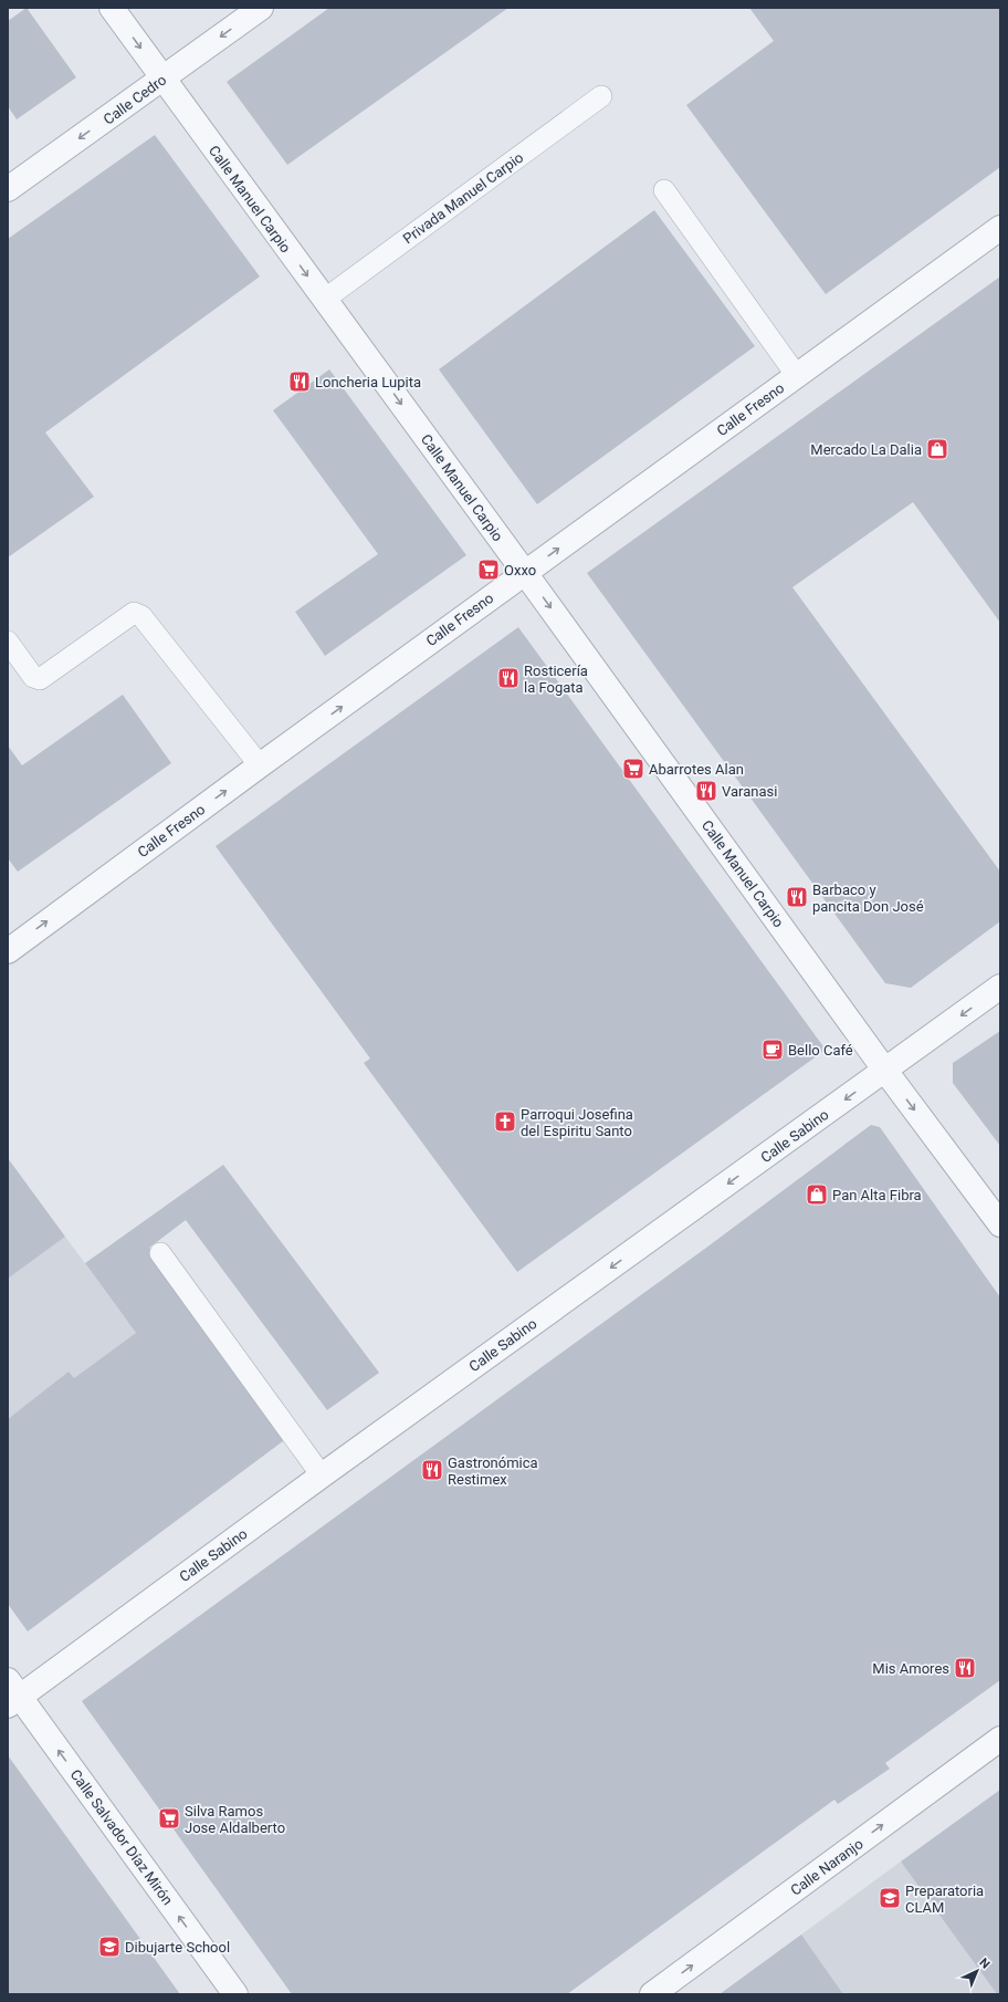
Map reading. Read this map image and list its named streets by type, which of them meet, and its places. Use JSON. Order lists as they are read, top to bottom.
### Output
{
  "streets": {
    "street": [
      "Calle Cedro",
      "Calle Manuel Carpio",
      "Calle Fresno",
      "Calle Sabino",
      "Calle Salvador Díaz Mirón",
      "Calle Naranjo"
    ],
    "lane": ["Privada Manuel Carpio"]
  },
  "crossings": [
    ["Calle Cedro", "Calle Manuel Carpio"],
    ["Privada Manuel Carpio", "Calle Manuel Carpio"],
    ["Calle Manuel Carpio", "Calle Fresno"],
    ["Calle Manuel Carpio", "Calle Sabino"],
    ["Calle Sabino", "Calle Salvador Díaz Mirón"]
  ],
  "one_way": [
    "Calle Cedro",
    "Calle Manuel Carpio",
    "Calle Fresno",
    "Calle Sabino",
    "Calle Salvador Díaz Mirón",
    "Calle Naranjo"
  ],
  "places": {
    "restaurant": [
      "Loncheria Lupita",
      "Rosticería la Fogata",
      "Varanasi",
      "Barbaco y pancita Don José",
      "Gastronómica Restimex",
      "Mis Amores"
    ],
    "shop": ["Mercado La Dalia", "Pan Alta Fibra"],
    "supermarket": ["Oxxo", "Abarrotes Alan", "Silva Ramos Jose Aldalberto"],
    "cafe": ["Bello Café"],
    "church": ["Parroqui Josefina del Espiritu Santo"],
    "school or university": ["Preparatoria CLAM", "Dibujarte School"]
  },
  "north": "top right"
}
